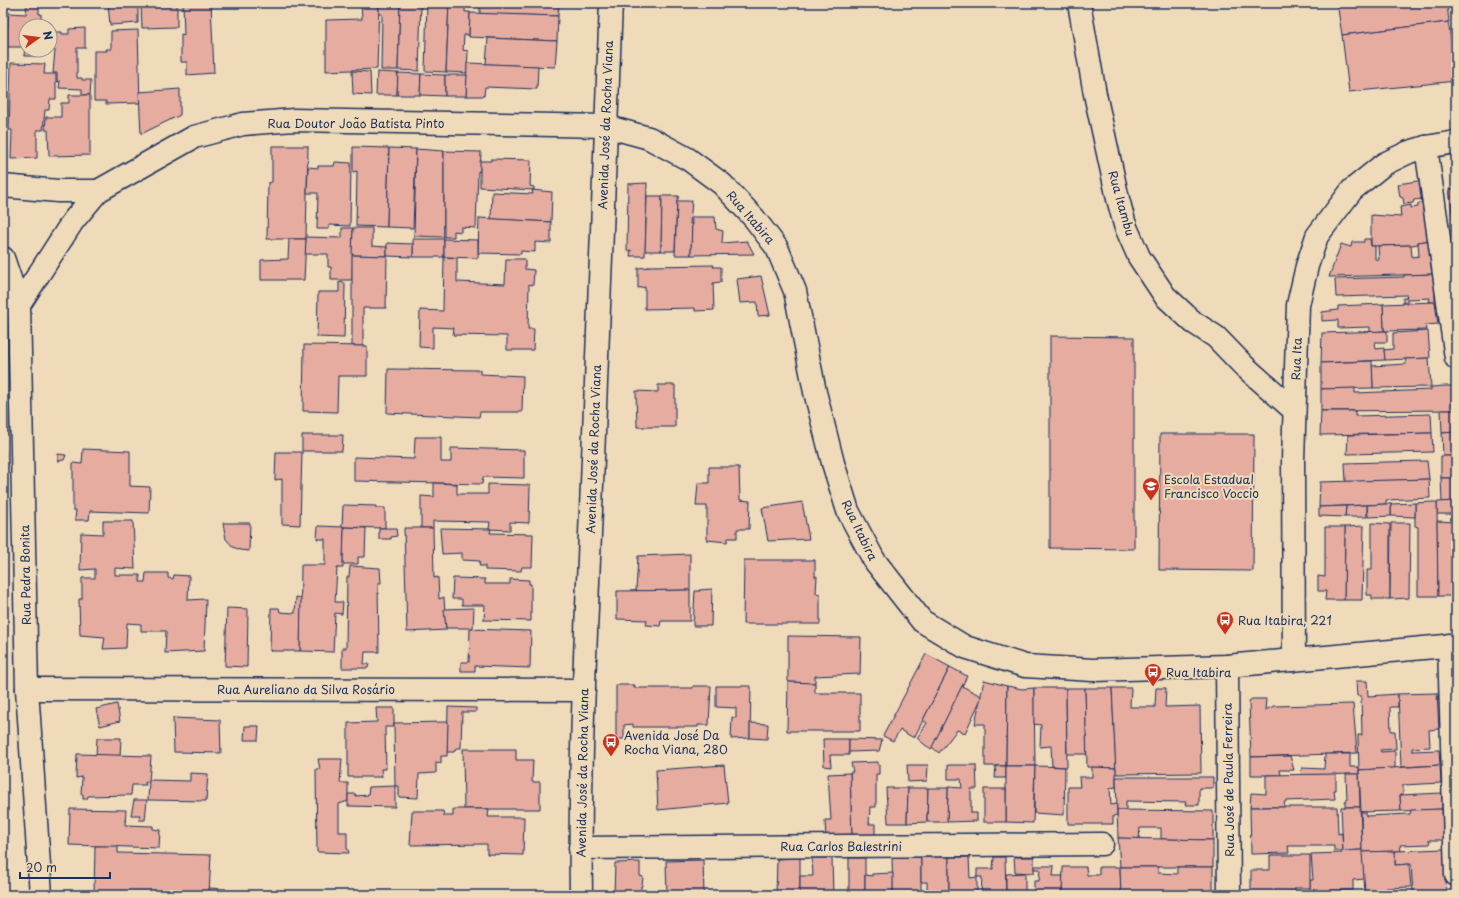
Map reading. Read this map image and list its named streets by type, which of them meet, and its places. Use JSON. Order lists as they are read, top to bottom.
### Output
{
  "streets": {
    "street": [
      "Rua Doutor João Batista Pinto",
      "Avenida José da Rocha Viana",
      "Rua Itambu",
      "Rua Itabira",
      "Rua Ita",
      "Rua Pedra Bonita",
      "Rua Aureliano da Silva Rosário",
      "Rua José de Paula Ferreira",
      "Rua Carlos Balestrini"
    ]
  },
  "crossings": [
    ["Rua Doutor João Batista Pinto", "Avenida José da Rocha Viana"],
    ["Rua Doutor João Batista Pinto", "Rua Itabira"],
    ["Avenida José da Rocha Viana", "Rua Itabira"],
    ["Avenida José da Rocha Viana", "Rua Aureliano da Silva Rosário"],
    ["Avenida José da Rocha Viana", "Rua Carlos Balestrini"],
    ["Rua Itambu", "Rua Ita"],
    ["Rua Itabira", "Rua Ita"],
    ["Rua Itabira", "Rua José de Paula Ferreira"],
    ["Rua Pedra Bonita", "Rua Aureliano da Silva Rosário"]
  ],
  "places": {
    "school or university": ["Escola Estadual Francisco Voccio"],
    "bus stop": ["Rua Itabira, 221", "Rua Itabira", "Avenida José Da Rocha Viana, 280"]
  },
  "scale_bar": "20 m",
  "north": "right"
}
